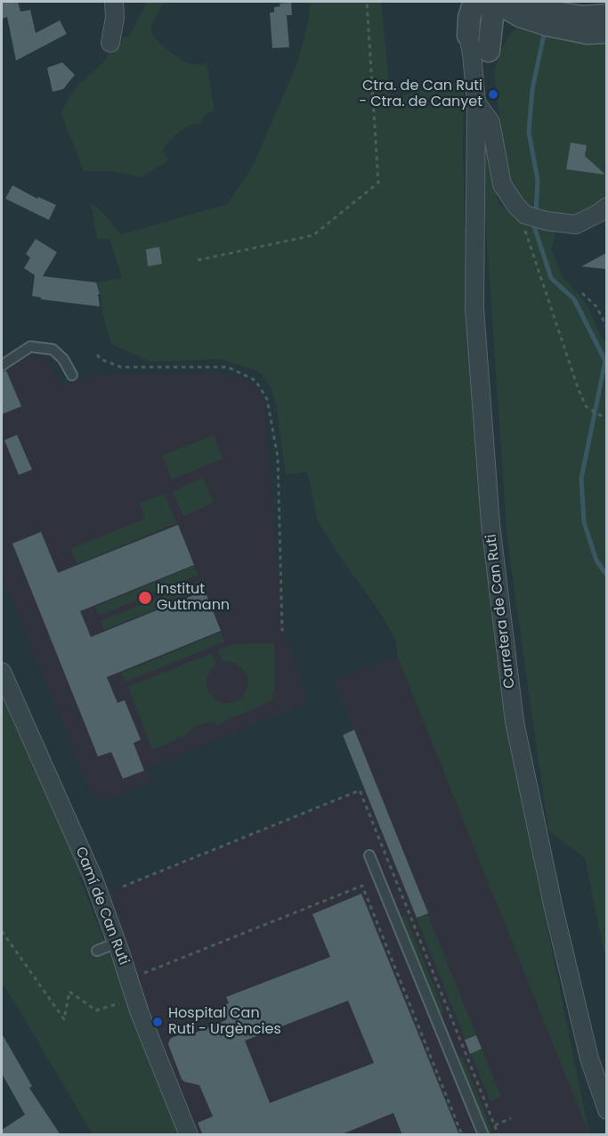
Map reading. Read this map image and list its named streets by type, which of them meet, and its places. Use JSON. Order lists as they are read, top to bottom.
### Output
{
  "streets": {
    "street": ["Carretera de Can Ruti", "Camí de Can Ruti"]
  },
  "places": ["Ctra. de Can Ruti - Ctra. de Canyet", "Institut Guttmann", "Hospital Can Ruti - Urgències"]
}
